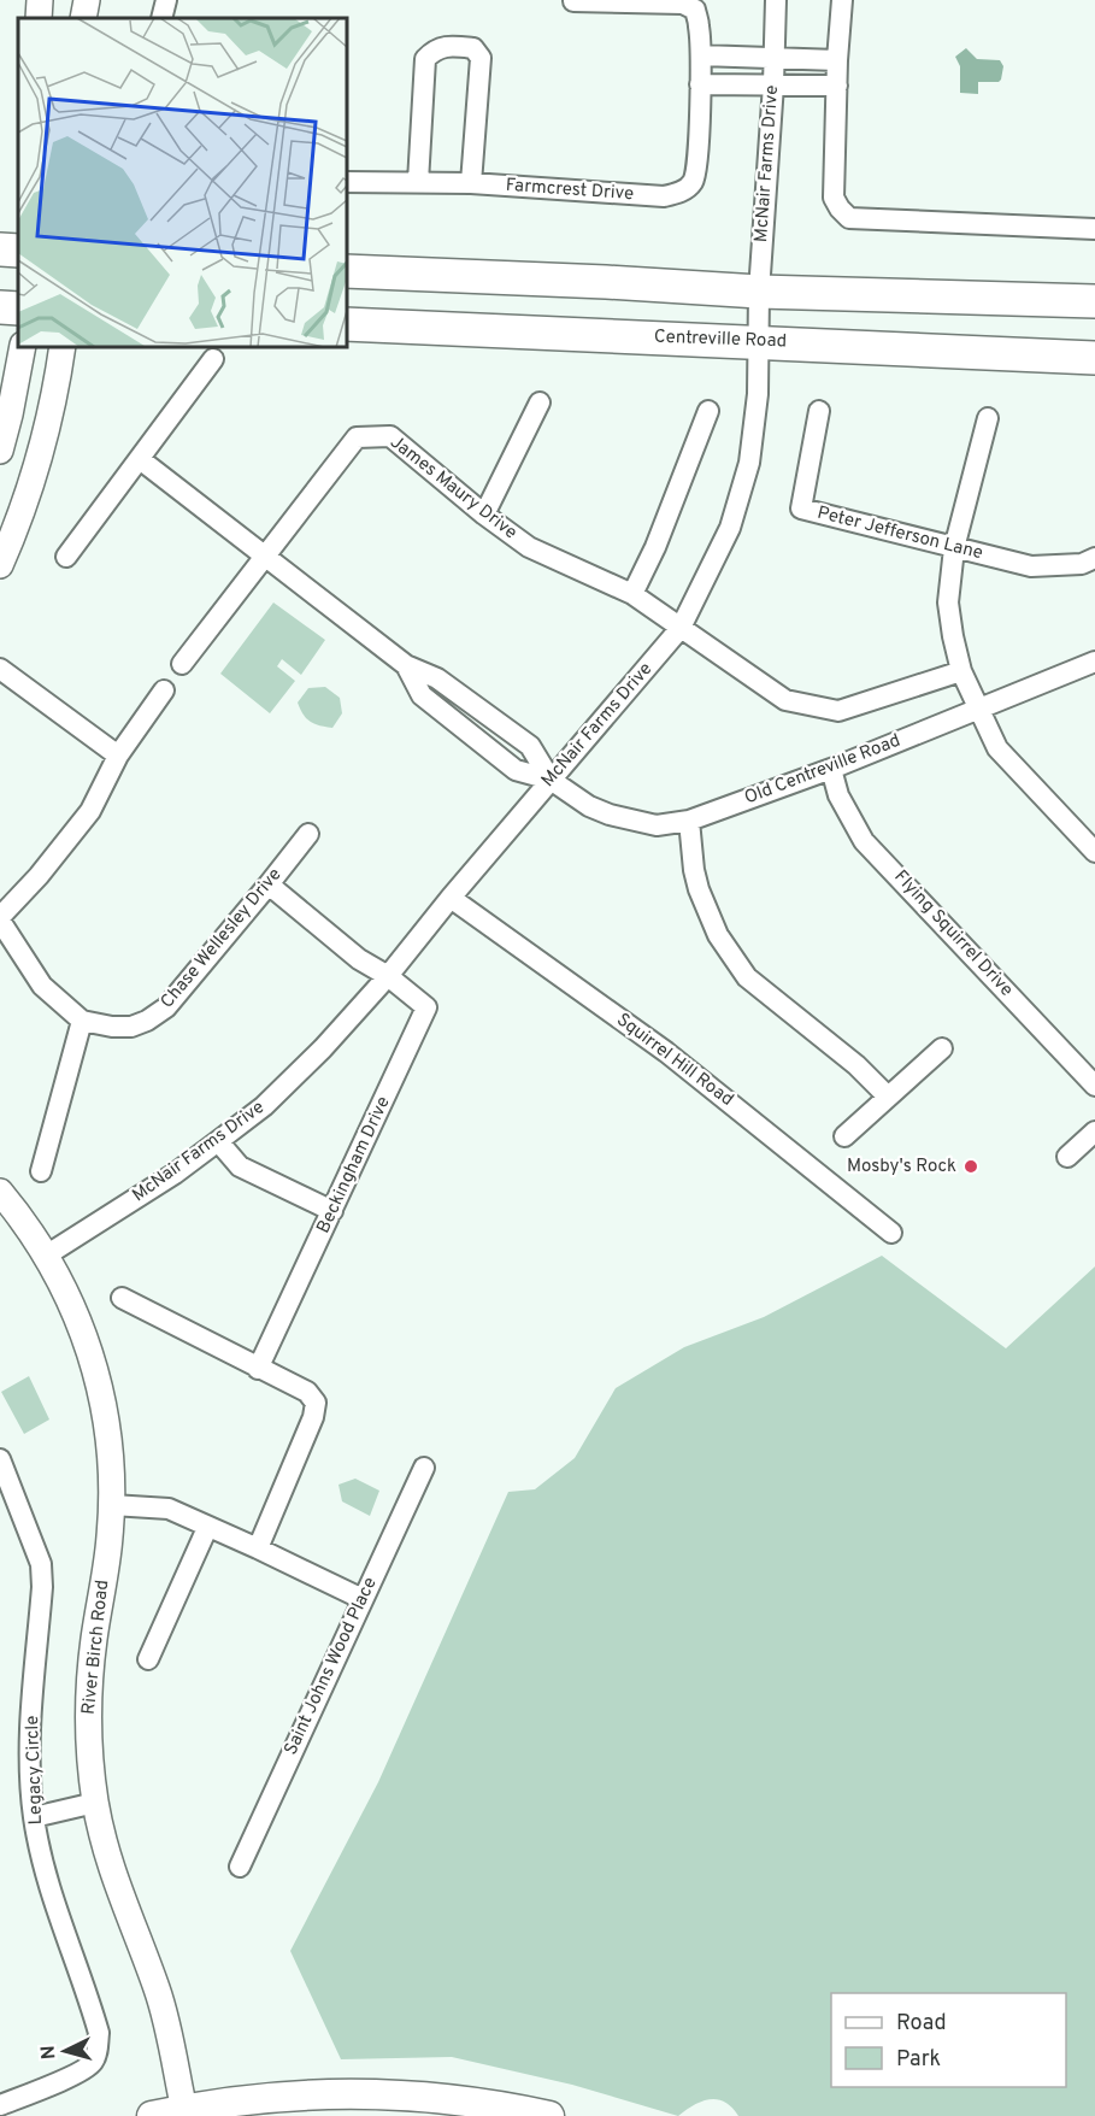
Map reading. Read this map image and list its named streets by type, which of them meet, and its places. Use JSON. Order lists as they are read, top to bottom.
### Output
{
  "streets": {
    "main road": ["Centreville Road"],
    "street": [
      "McNair Farms Drive",
      "Farmcrest Drive",
      "James Maury Drive",
      "Peter Jefferson Lane",
      "Old Centreville Road",
      "Flying Squirrel Drive",
      "Chase Wellesley Drive",
      "Squirrel Hill Road",
      "Beckingham Drive",
      "River Birch Road",
      "Saint Johns Wood Place",
      "Legacy Circle"
    ]
  },
  "crossings": [
    ["McNair Farms Drive", "Centreville Road"],
    ["McNair Farms Drive", "James Maury Drive"],
    ["McNair Farms Drive", "Old Centreville Road"],
    ["McNair Farms Drive", "Squirrel Hill Road"],
    ["McNair Farms Drive", "Beckingham Drive"],
    ["McNair Farms Drive", "River Birch Road"],
    ["Old Centreville Road", "Flying Squirrel Drive"]
  ],
  "places": ["Mosby's Rock"],
  "legend": ["Road", "Park"],
  "north": "left"
}
